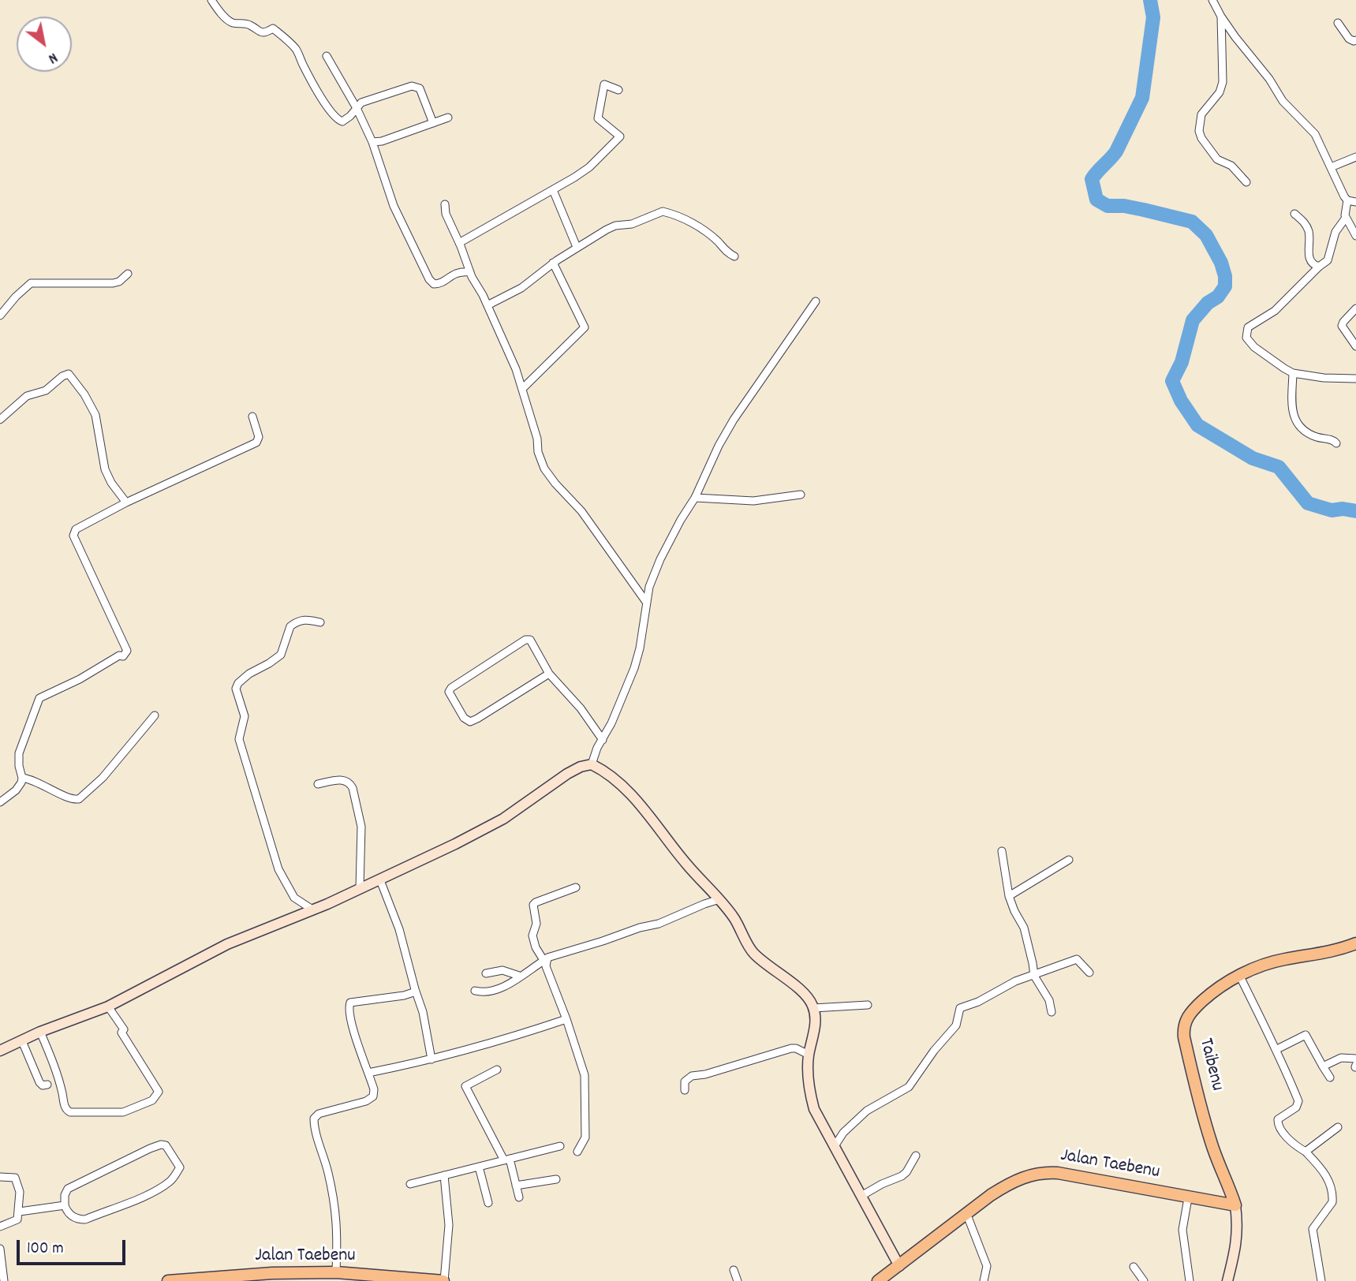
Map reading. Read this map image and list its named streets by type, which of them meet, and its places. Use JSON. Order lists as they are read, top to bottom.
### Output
{
  "streets": {
    "main road": ["Taibenu", "Jalan Taebenu"]
  },
  "crossings": [
    ["Taibenu", "Jalan Taebenu"]
  ],
  "scale_bar": "100 m",
  "north": "bottom right"
}
